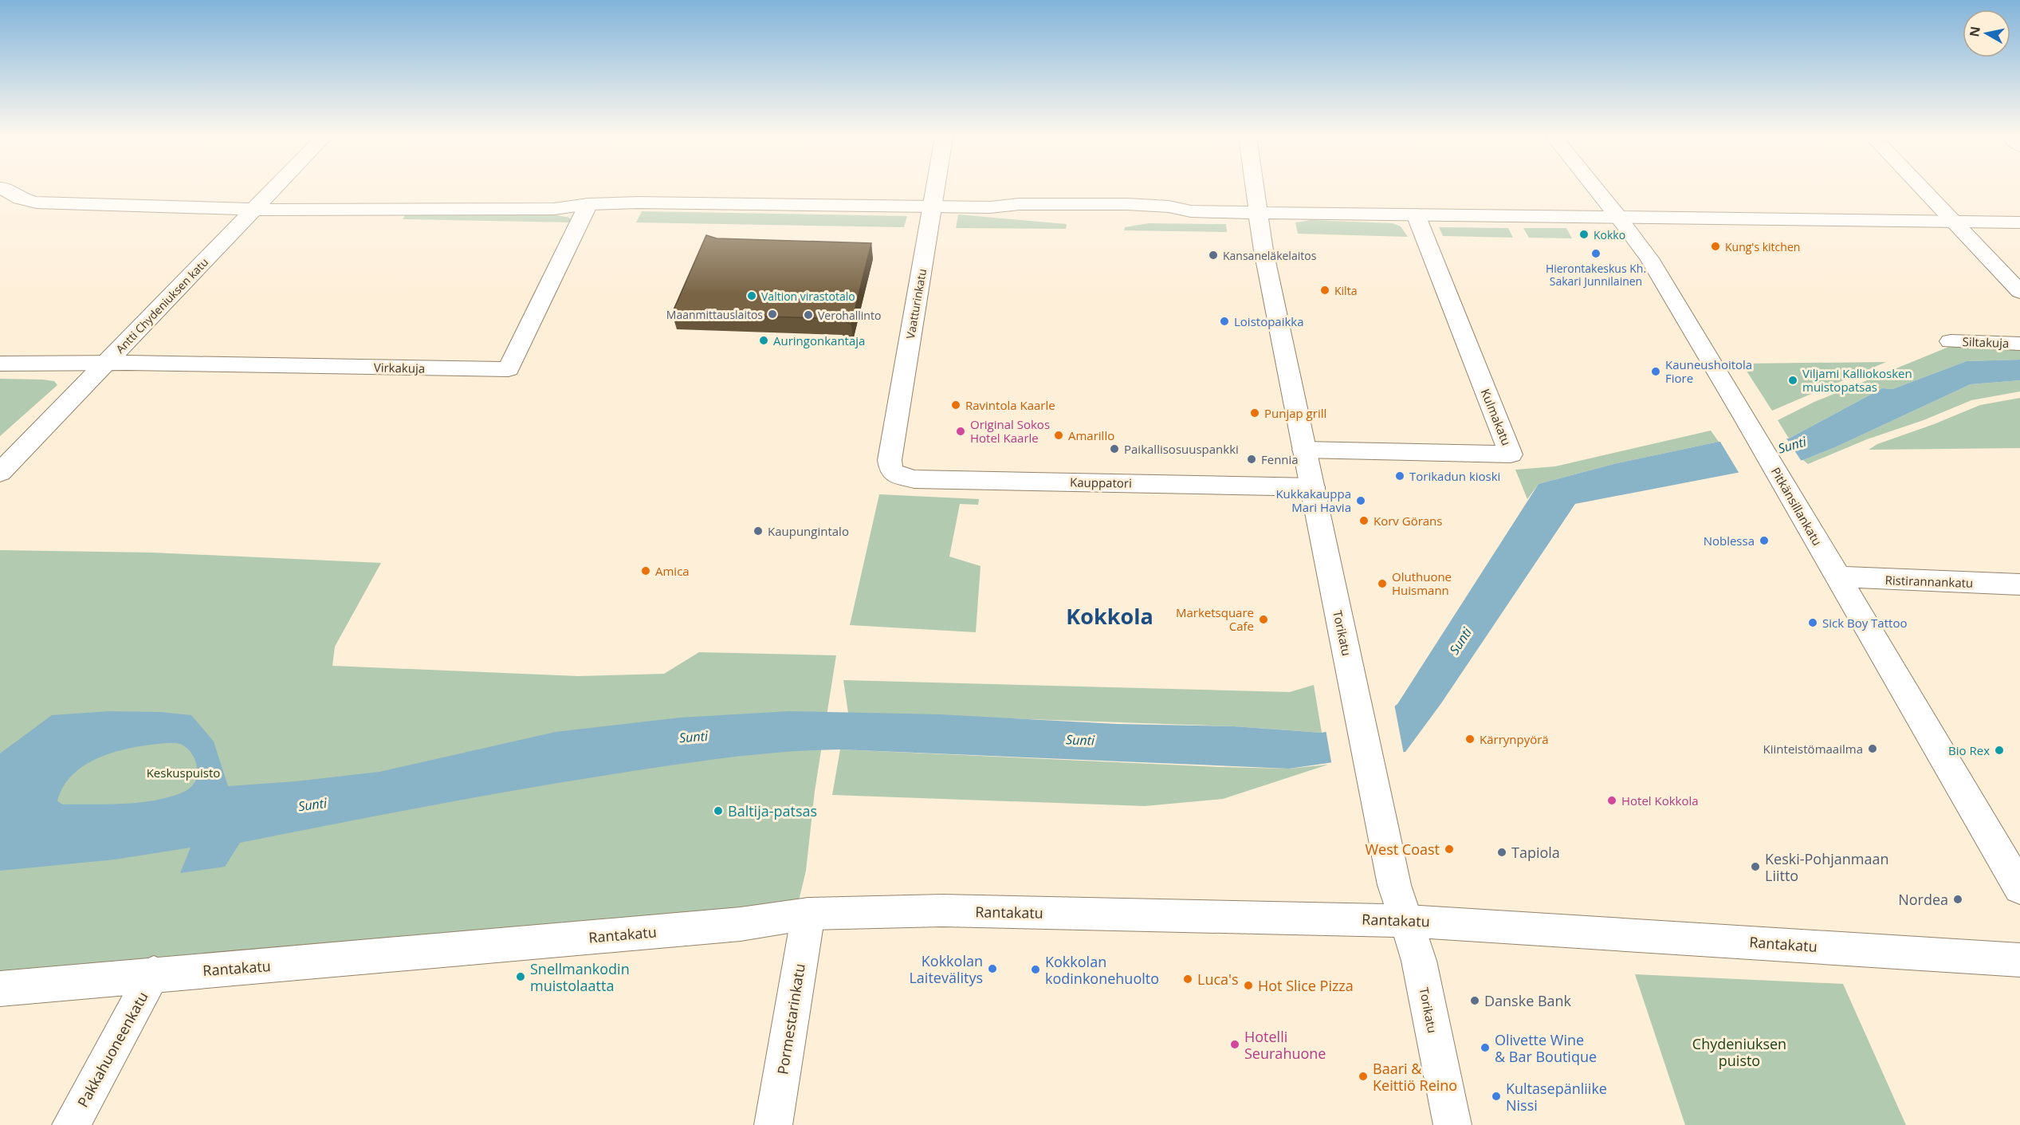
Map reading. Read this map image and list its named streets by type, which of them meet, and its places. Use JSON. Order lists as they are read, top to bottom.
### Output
{
  "streets": {
    "street": [
      "Vaatturinkatu",
      "Antti Chydeniuksen katu",
      "Siltakuja",
      "Virkakuja",
      "Kulmakatu",
      "Kauppatori",
      "Pitkänsillankatu",
      "Ristirannankatu",
      "Torikatu",
      "Rantakatu",
      "Pormestarinkatu",
      "Pakkahuoneenkatu"
    ]
  },
  "crossings": [
    ["Vaatturinkatu", "Kauppatori"],
    ["Antti Chydeniuksen katu", "Virkakuja"],
    ["Kulmakatu", "Torikatu"],
    ["Kauppatori", "Torikatu"],
    ["Pitkänsillankatu", "Ristirannankatu"],
    ["Torikatu", "Rantakatu"],
    ["Rantakatu", "Pormestarinkatu"],
    ["Rantakatu", "Pakkahuoneenkatu"]
  ],
  "districts": ["Kokkola"],
  "water": ["Sunti"],
  "parks": ["Keskuspuisto", "Chydeniuksen puisto"],
  "places": [
    "Kokko",
    "Kung's kitchen",
    "Hierontakeskus Kh. Sakari Junnilainen",
    "Kansaneläkelaitos",
    "Kilta",
    "Valtion virastotalo",
    "Maanmittauslaitos",
    "Verohallinto",
    "Loistopaikka",
    "Auringonkantaja",
    "Kauneushoitola Fiore",
    "Viljami Kalliokosken muistopatsas",
    "Ravintola Kaarle",
    "Punjap grill",
    "Original Sokos Hotel Kaarle",
    "Amarillo",
    "Paikallisosuuspankki",
    "Fennia",
    "Torikadun kioski",
    "Kukkakauppa Mari Havia",
    "Korv Görans",
    "Kaupungintalo",
    "Noblessa",
    "Amica",
    "Oluthuone Huismann",
    "Marketsquare Cafe",
    "Sick Boy Tattoo",
    "Kärrynpyörä",
    "Kiinteistömaailma",
    "Bio Rex",
    "Hotel Kokkola",
    "Baltija-patsas",
    "West Coast",
    "Tapiola",
    "Keski-Pohjanmaan Liitto",
    "Nordea",
    "Kokkolan Laitevälitys",
    "Kokkolan kodinkonehuolto",
    "Snellmankodin muistolaatta",
    "Luca's",
    "Hot Slice Pizza",
    "Danske Bank",
    "Hotelli Seurahuone",
    "Olivette Wine & Bar Boutique",
    "Baari & Keittiö Reino",
    "Kultasepänliike Nissi"
  ],
  "north": "left"
}
